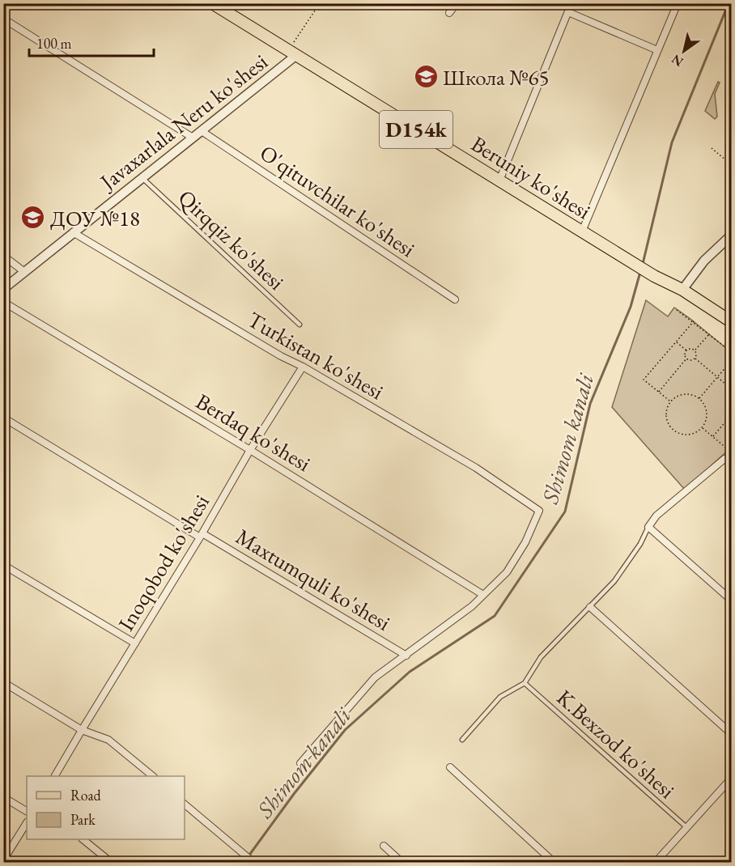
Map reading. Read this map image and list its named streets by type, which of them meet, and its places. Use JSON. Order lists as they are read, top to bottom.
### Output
{
  "streets": {
    "main road": ["D154k", "Beruniy ko'shesi"],
    "street": [
      "Javaxarlala Neru ko'shesi",
      "O'qituvchilar ko'shesi",
      "Turkistan ko'shesi",
      "Berdaq ko'shesi",
      "Inoqobod ko'shesi",
      "Maxtumquli ko'shesi"
    ],
    "lane": ["Qirqqiz ko'shesi", "K.Bexzod ko'shesi"]
  },
  "crossings": [
    ["Javaxarlala Neru ko'shesi", "Beruniy ko'shesi"],
    ["Javaxarlala Neru ko'shesi", "O'qituvchilar ko'shesi"],
    ["Javaxarlala Neru ko'shesi", "Qirqqiz ko'shesi"],
    ["Javaxarlala Neru ko'shesi", "Turkistan ko'shesi"],
    ["Turkistan ko'shesi", "Berdaq ko'shesi"],
    ["Turkistan ko'shesi", "Inoqobod ko'shesi"],
    ["Berdaq ko'shesi", "Inoqobod ko'shesi"],
    ["Inoqobod ko'shesi", "Maxtumquli ko'shesi"]
  ],
  "water": ["Shimom kanali"],
  "places": {
    "school or university": ["Школа №65", "ДОУ №18"]
  },
  "legend": ["Road", "Park"],
  "scale_bar": "100 m",
  "north": "bottom left"
}
